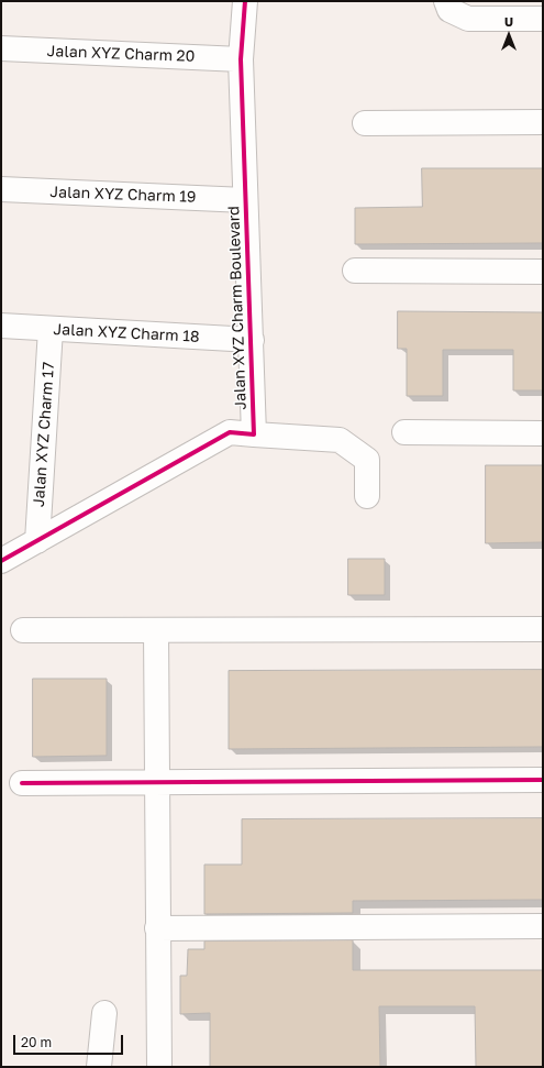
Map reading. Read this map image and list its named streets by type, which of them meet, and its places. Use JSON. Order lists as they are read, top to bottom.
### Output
{
  "streets": {
    "street": [
      "Jalan XYZ Charm 20",
      "Jalan XYZ Charm 19",
      "Jalan XYZ Charm Boulevard",
      "Jalan XYZ Charm 18",
      "Jalan XYZ Charm 17"
    ]
  },
  "crossings": [
    ["Jalan XYZ Charm 20", "Jalan XYZ Charm Boulevard"],
    ["Jalan XYZ Charm 19", "Jalan XYZ Charm Boulevard"],
    ["Jalan XYZ Charm Boulevard", "Jalan XYZ Charm 18"],
    ["Jalan XYZ Charm Boulevard", "Jalan XYZ Charm 17"],
    ["Jalan XYZ Charm 18", "Jalan XYZ Charm 17"]
  ],
  "scale_bar": "20 m",
  "north": "top"
}
